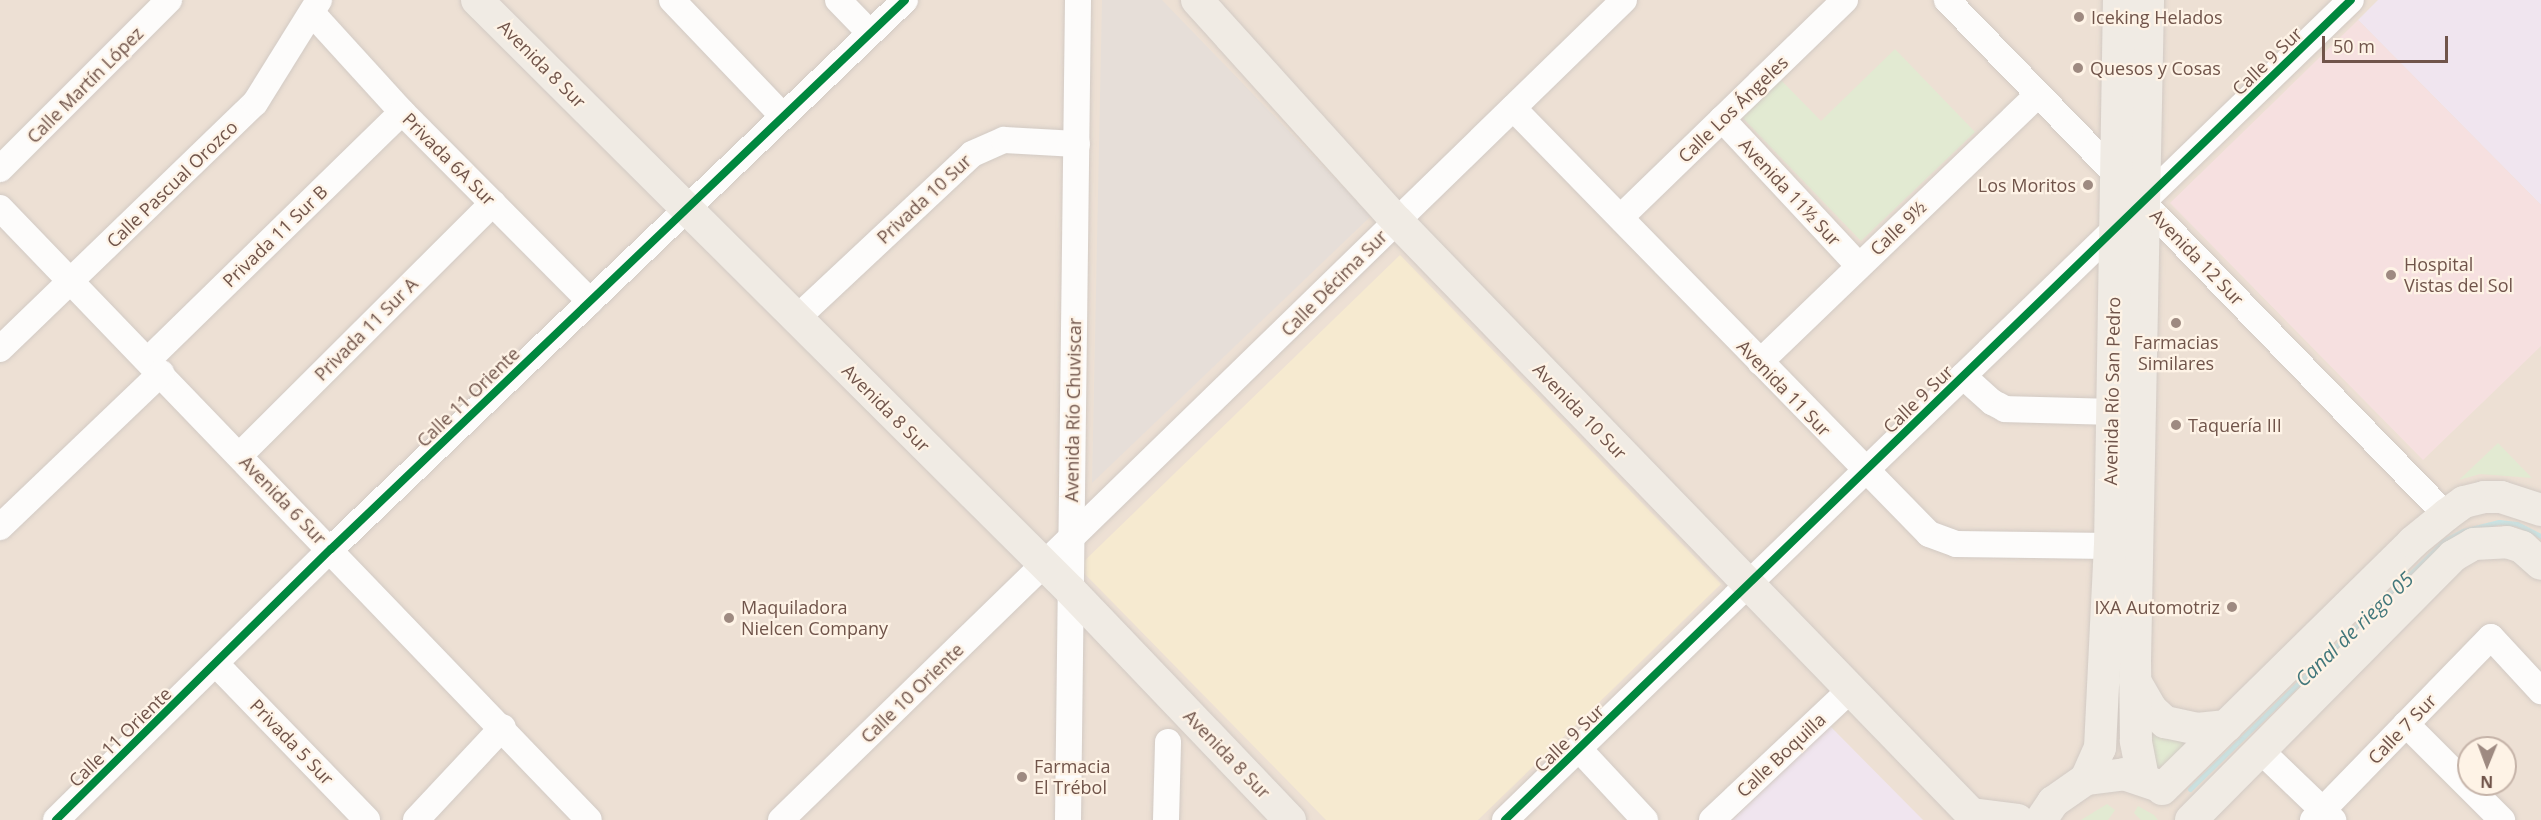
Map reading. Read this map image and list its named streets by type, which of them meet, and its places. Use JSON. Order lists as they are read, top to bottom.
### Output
{
  "streets": {
    "main road": ["Avenida 8 Sur", "Avenida Río San Pedro", "Avenida 10 Sur"],
    "street": [
      "Calle 9 Sur",
      "Calle Martín López",
      "Calle Los Ángeles",
      "Privada 6A Sur",
      "Calle Pascual Orozco",
      "Avenida 11½ Sur",
      "Privada 10 Sur",
      "Calle 9½",
      "Privada 11 Sur B",
      "Avenida 12 Sur",
      "Calle Décima Sur",
      "Privada 11 Sur A",
      "Avenida 11 Sur",
      "Calle 11 Oriente",
      "Avenida Río Chuviscar",
      "Avenida 6 Sur",
      "Calle 10 Oriente",
      "Calle 7 Sur",
      "Privada 5 Sur",
      "Calle Boquilla"
    ]
  },
  "crossings": [
    ["Calle 9 Sur", "Avenida 12 Sur"],
    ["Calle 9 Sur", "Avenida 11 Sur"],
    ["Calle 9 Sur", "Avenida Río San Pedro"],
    ["Calle 9 Sur", "Avenida 10 Sur"],
    ["Avenida 8 Sur", "Privada 10 Sur"],
    ["Avenida 8 Sur", "Calle Décima Sur"],
    ["Avenida 8 Sur", "Calle 11 Oriente"],
    ["Avenida 8 Sur", "Avenida Río Chuviscar"],
    ["Avenida 8 Sur", "Calle 10 Oriente"],
    ["Calle Los Ángeles", "Avenida 11½ Sur"],
    ["Calle Los Ángeles", "Avenida 11 Sur"],
    ["Privada 6A Sur", "Calle Pascual Orozco"],
    ["Privada 6A Sur", "Privada 11 Sur B"],
    ["Privada 6A Sur", "Privada 11 Sur A"],
    ["Privada 6A Sur", "Calle 11 Oriente"],
    ["Calle Pascual Orozco", "Avenida 6 Sur"],
    ["Avenida 11½ Sur", "Calle 9½"],
    ["Privada 10 Sur", "Avenida Río Chuviscar"],
    ["Calle 9½", "Avenida 12 Sur"],
    ["Calle 9½", "Avenida 11 Sur"],
    ["Privada 11 Sur B", "Avenida 6 Sur"],
    ["Avenida 12 Sur", "Avenida Río San Pedro"],
    ["Calle Décima Sur", "Avenida 11 Sur"],
    ["Calle Décima Sur", "Avenida Río Chuviscar"],
    ["Calle Décima Sur", "Avenida 10 Sur"],
    ["Calle Décima Sur", "Calle 10 Oriente"],
    ["Privada 11 Sur A", "Avenida 6 Sur"],
    ["Avenida 11 Sur", "Avenida Río San Pedro"],
    ["Calle 11 Oriente", "Avenida 6 Sur"],
    ["Calle 11 Oriente", "Privada 5 Sur"],
    ["Avenida 10 Sur", "Calle Boquilla"]
  ],
  "water": ["Canal de riego 05"],
  "places": [
    "Iceking Helados",
    "Quesos y Cosas",
    "Los Moritos",
    "Hospital Vistas del Sol",
    "Farmacias Similares",
    "Taquería III",
    "IXA Automotriz",
    "Maquiladora Nielcen Company",
    "Farmacia El Trébol"
  ],
  "scale_bar": "50 m",
  "north": "bottom"
}
